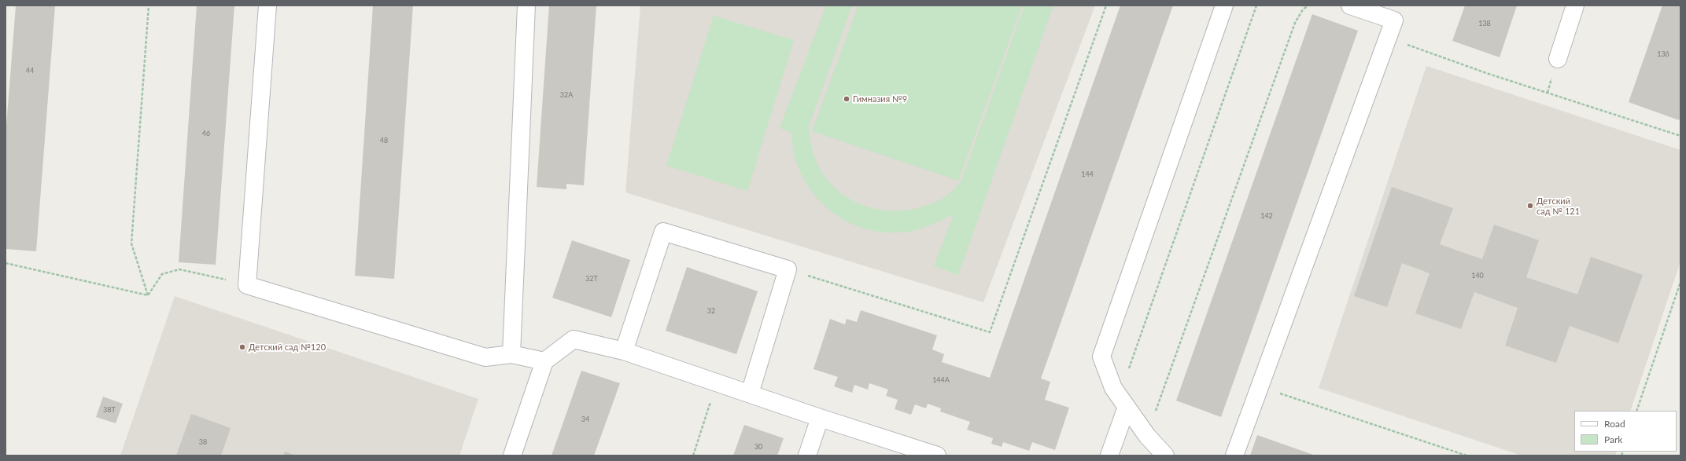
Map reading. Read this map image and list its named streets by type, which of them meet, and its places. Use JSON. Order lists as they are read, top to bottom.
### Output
{
  "places": ["Гимназия №9", "Детский сад № 121", "Детский сад №120"],
  "house_numbers": [
    "138",
    "136",
    "44",
    "32А",
    "46",
    "48",
    "144",
    "142",
    "140",
    "32Т",
    "32",
    "144А",
    "38Т",
    "34",
    "38",
    "30"
  ],
  "legend": ["Road", "Park"]
}
